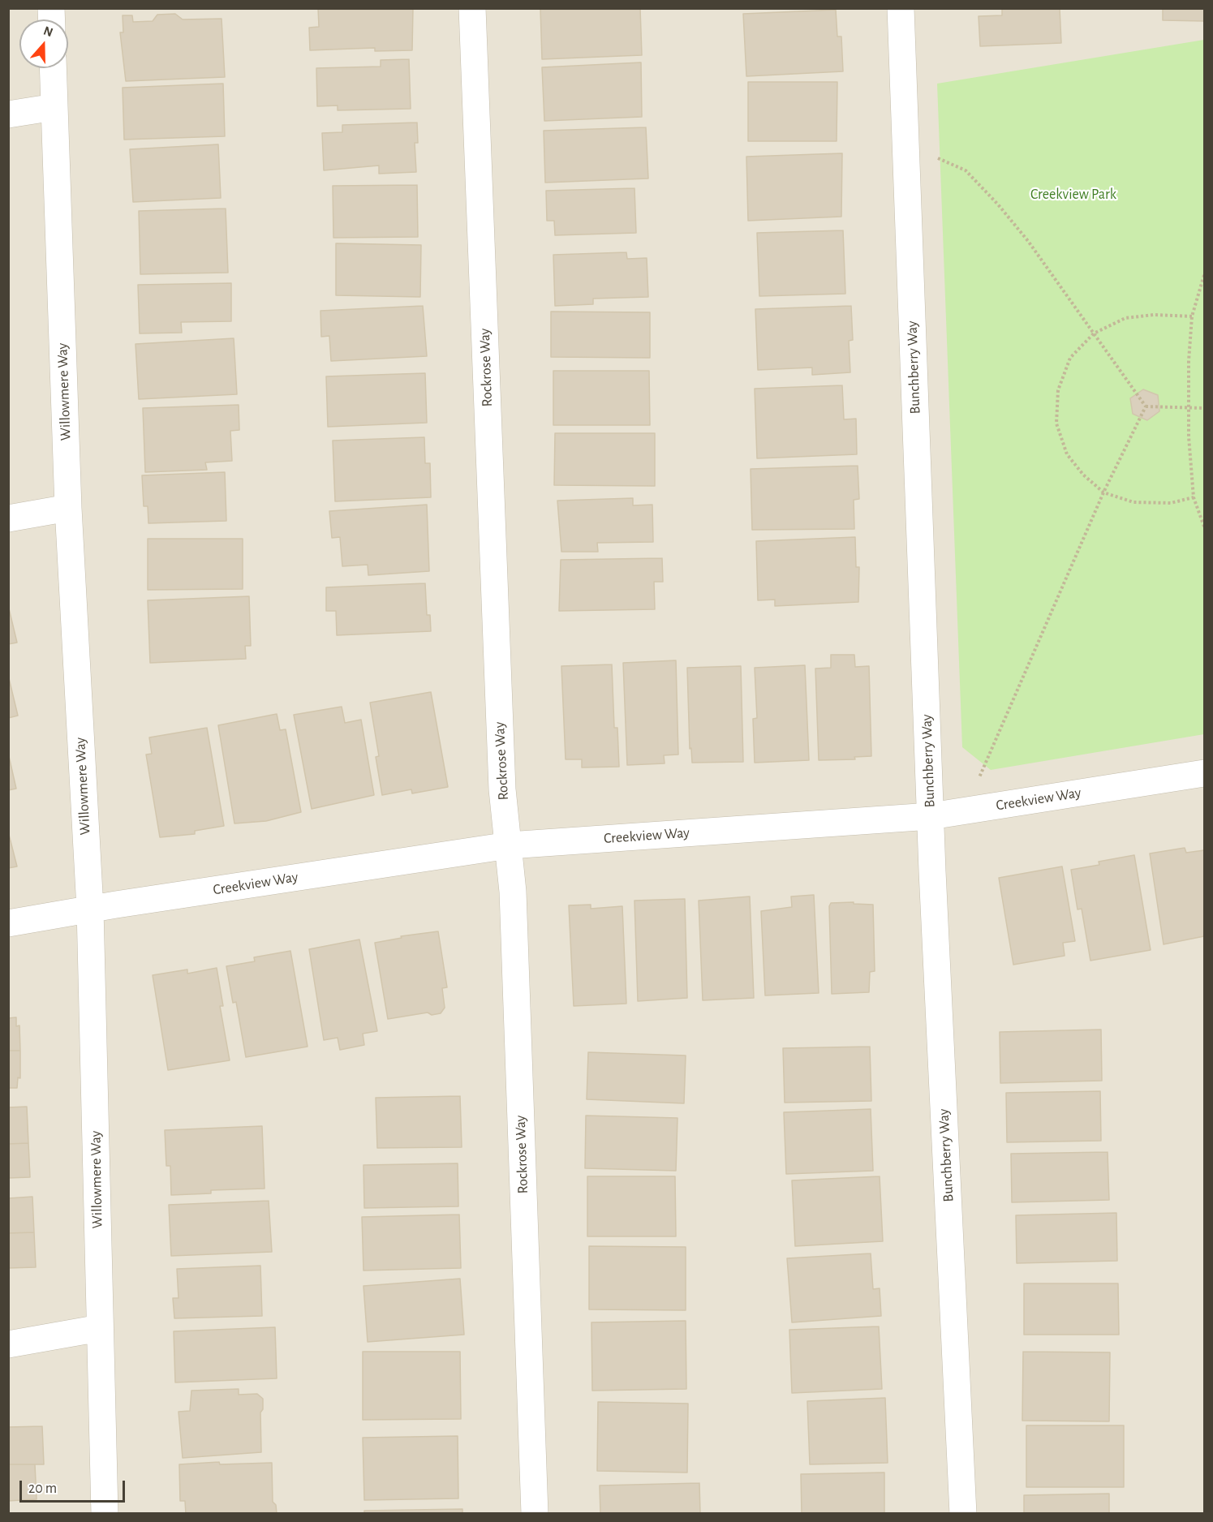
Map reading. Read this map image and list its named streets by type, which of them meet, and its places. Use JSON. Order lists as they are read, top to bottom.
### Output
{
  "streets": {
    "street": [
      "Rockrose Way",
      "Bunchberry Way",
      "Willowmere Way",
      "Creekview Way"
    ]
  },
  "crossings": [
    ["Rockrose Way", "Creekview Way"],
    ["Bunchberry Way", "Creekview Way"],
    ["Willowmere Way", "Creekview Way"]
  ],
  "parks": ["Creekview Park"],
  "scale_bar": "20 m",
  "north": "top"
}
